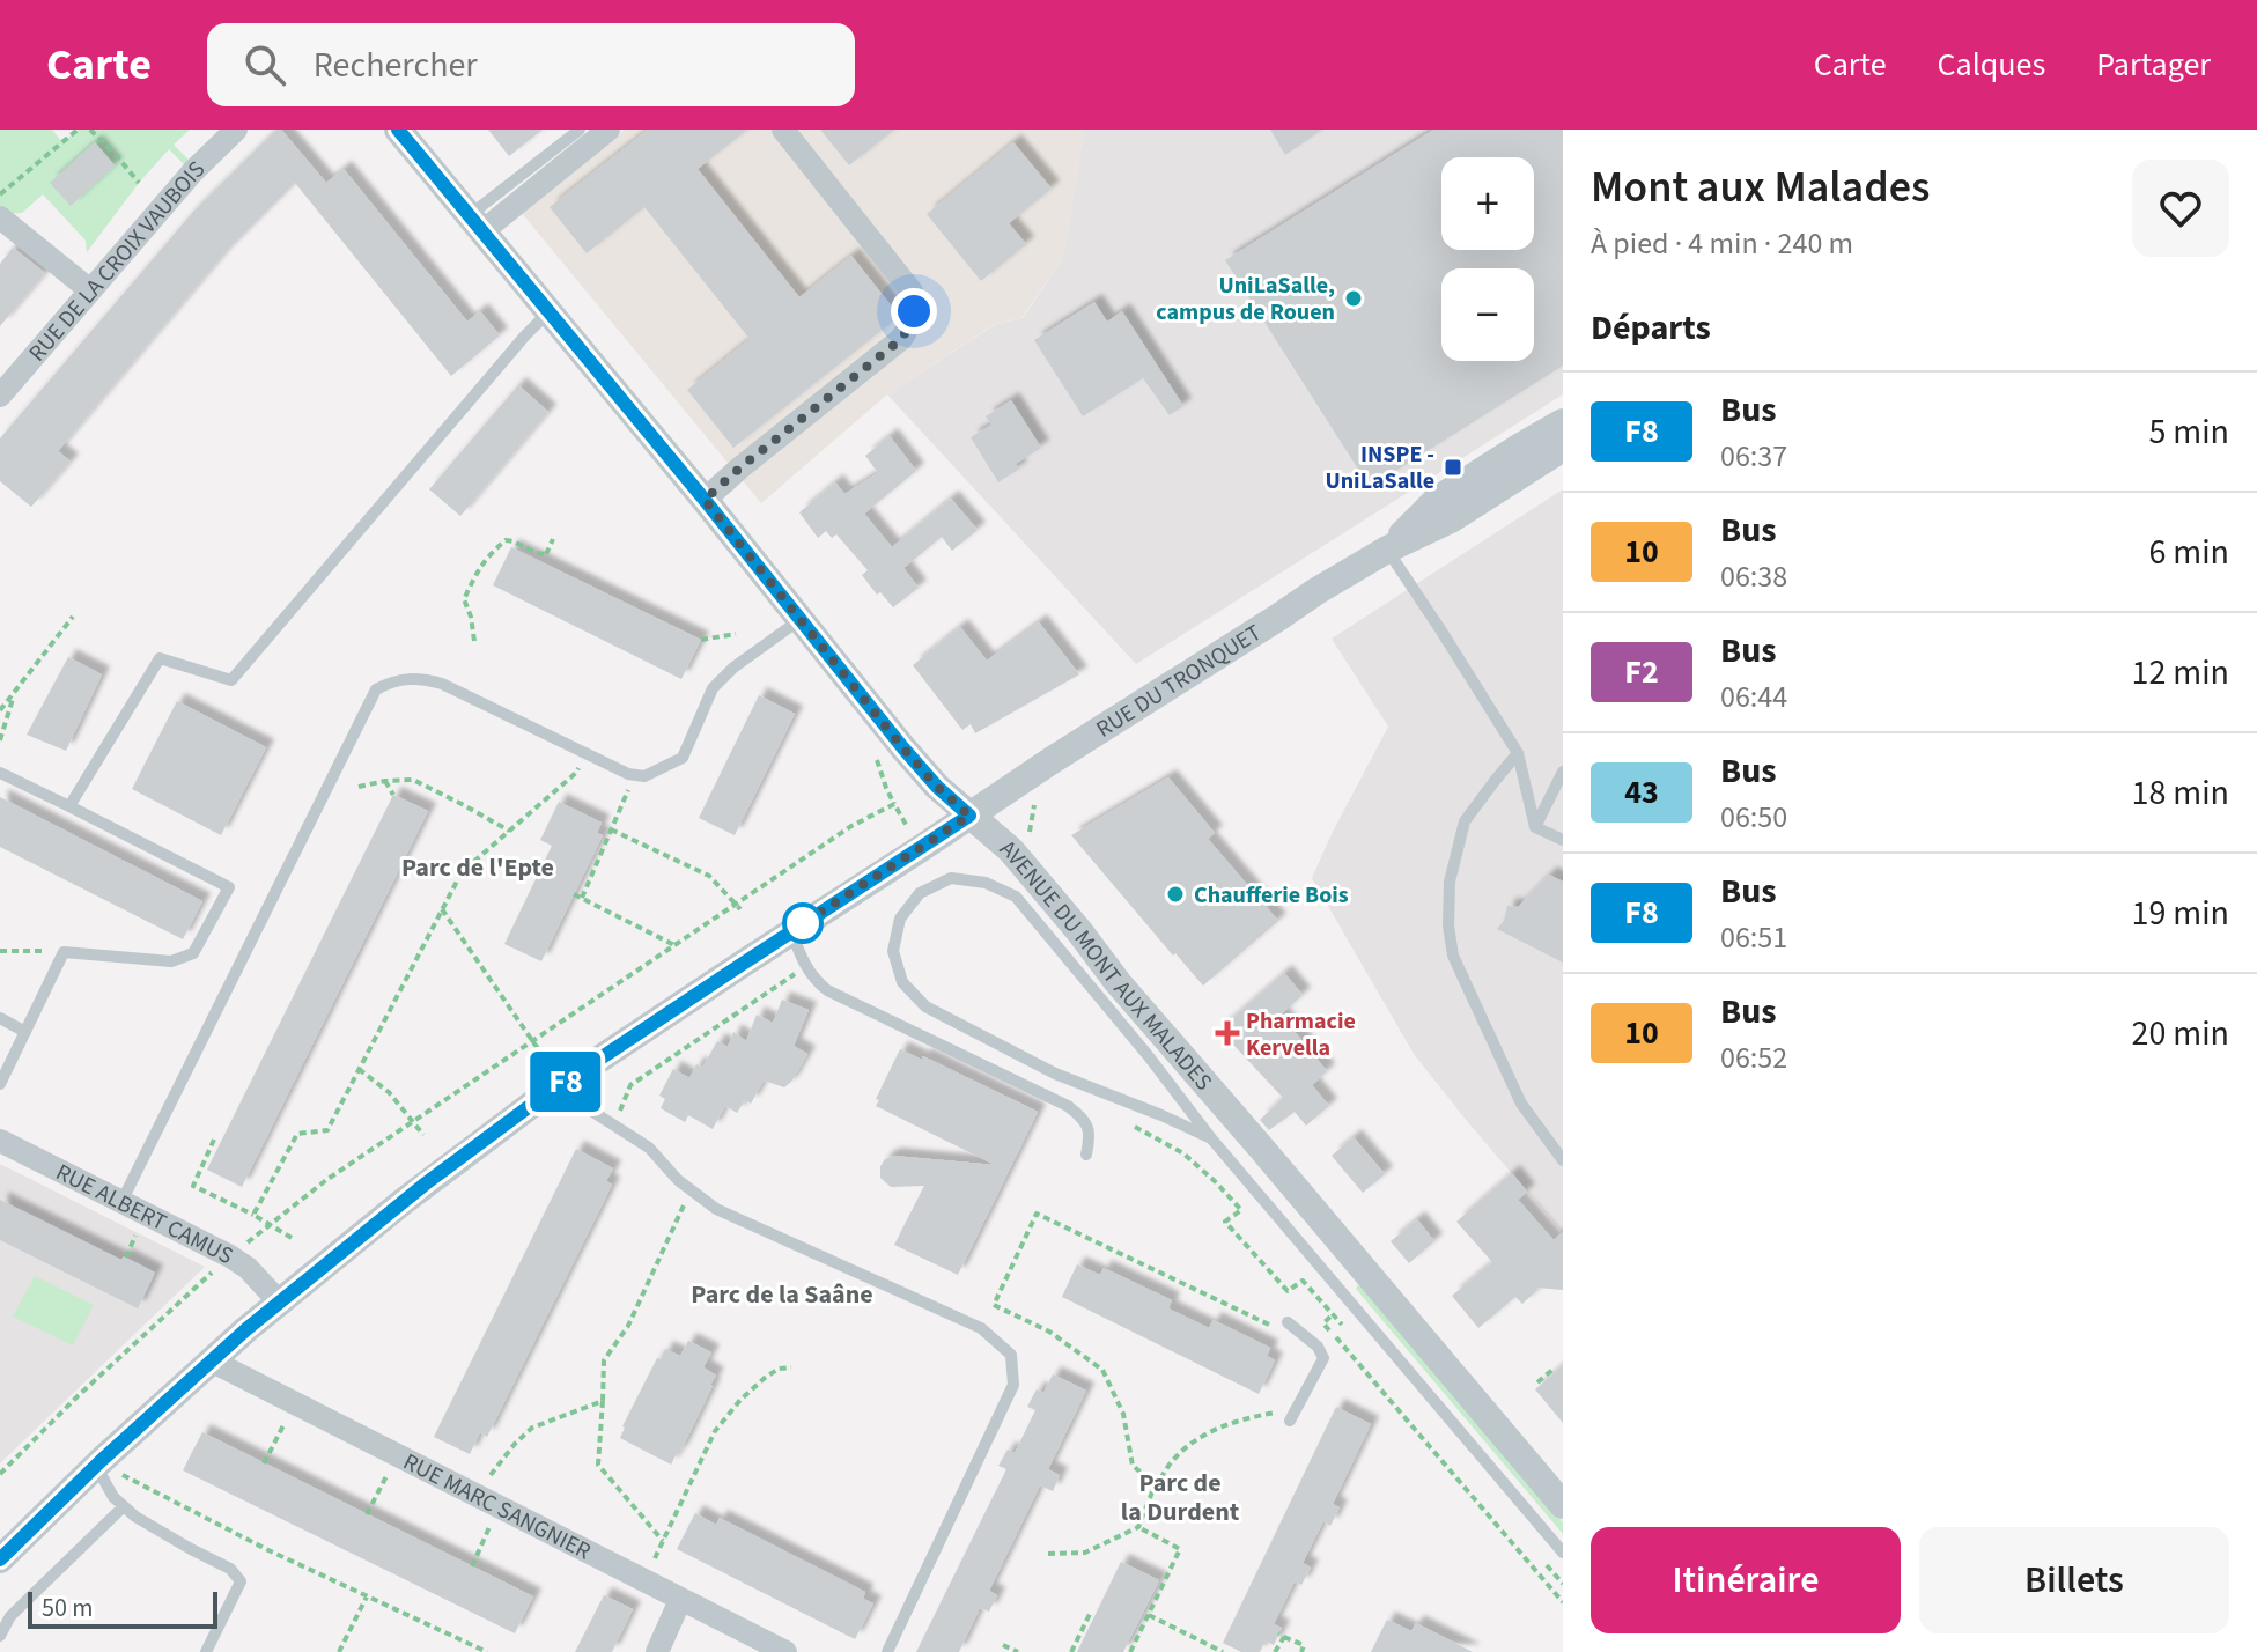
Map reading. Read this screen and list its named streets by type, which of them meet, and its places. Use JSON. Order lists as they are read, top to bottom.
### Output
{
  "streets": {
    "street": [
      "RUE DE LA CROIX VAUBOIS",
      "RUE DU TRONQUET",
      "AVENUE DU MONT AUX MALADES",
      "RUE ALBERT CAMUS",
      "RUE MARC SANGNIER"
    ]
  },
  "crossings": [
    ["RUE DU TRONQUET", "AVENUE DU MONT AUX MALADES"],
    ["RUE DU TRONQUET", "RUE ALBERT CAMUS"],
    ["RUE DU TRONQUET", "RUE MARC SANGNIER"]
  ],
  "districts": ["Parc de l'Epte", "Parc de la Saâne", "Parc de la Durdent"],
  "places": {
    "other": ["UniLaSalle, campus de Rouen", "Chaufferie Bois"],
    "transit": ["INSPE - UniLaSalle"],
    "health": ["Pharmacie Kervella"]
  },
  "lines": ["bus line F8"],
  "scale_bar": "50 m",
  "page": {
    "header": "Carte",
    "search": "Rechercher",
    "nav": ["Carte", "Calques", "Partager"],
    "on_map": "F8",
    "heading": [
      ["Mont aux Malades", "À pied · 4 min · 240 m"],
      "Départs"
    ],
    "map_buttons": ["+", "−"],
    "list": [
      {
        "mark": "F8",
        "name": "Bus",
        "note": "06:37",
        "value": "5 min"
      },
      {
        "mark": "10",
        "name": "Bus",
        "note": "06:38",
        "value": "6 min"
      },
      {
        "mark": "F2",
        "name": "Bus",
        "note": "06:44",
        "value": "12 min"
      },
      {
        "mark": "43",
        "name": "Bus",
        "note": "06:50",
        "value": "18 min"
      },
      {
        "mark": "F8",
        "name": "Bus",
        "note": "06:51",
        "value": "19 min"
      },
      {
        "mark": "10",
        "name": "Bus",
        "note": "06:52",
        "value": "20 min"
      }
    ],
    "buttons": ["Itinéraire", "Billets"],
    "scale": "50 m"
  }
}
